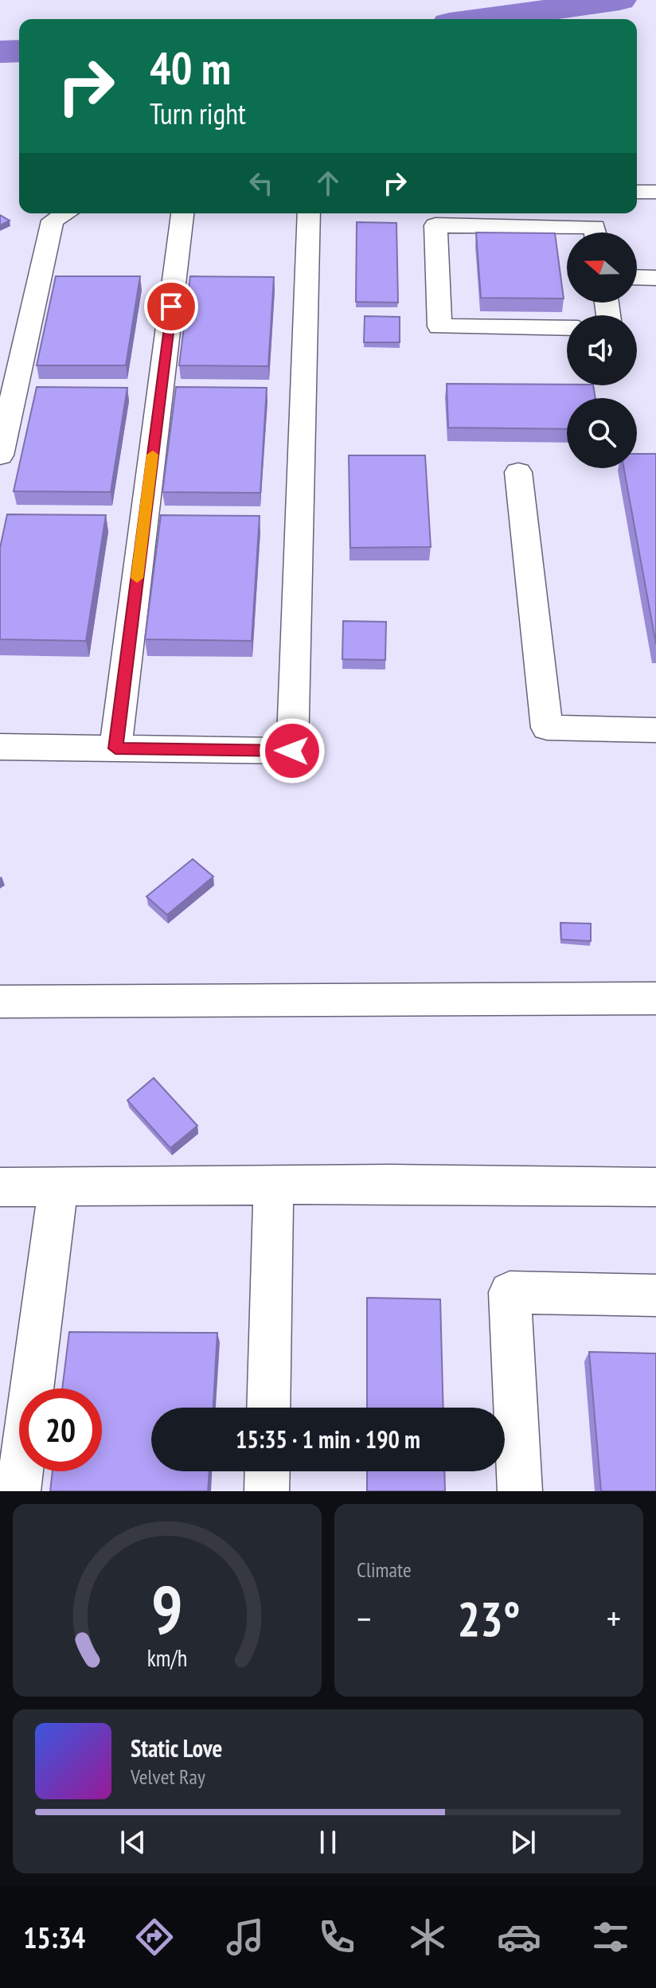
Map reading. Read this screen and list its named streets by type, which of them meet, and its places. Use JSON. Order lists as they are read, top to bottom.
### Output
{
  "north": "left",
  "page": {
    "turn": ["40 m", "Turn right"],
    "limit": "20",
    "trip": "15:35 · 1 min · 190 m",
    "tile": "Climate",
    "heat": ["−", "23°", "+"],
    "song": ["Static Love", "Velvet Ray"],
    "tabs": "15:34",
    "gauge": ["9", "km/h"]
  }
}
